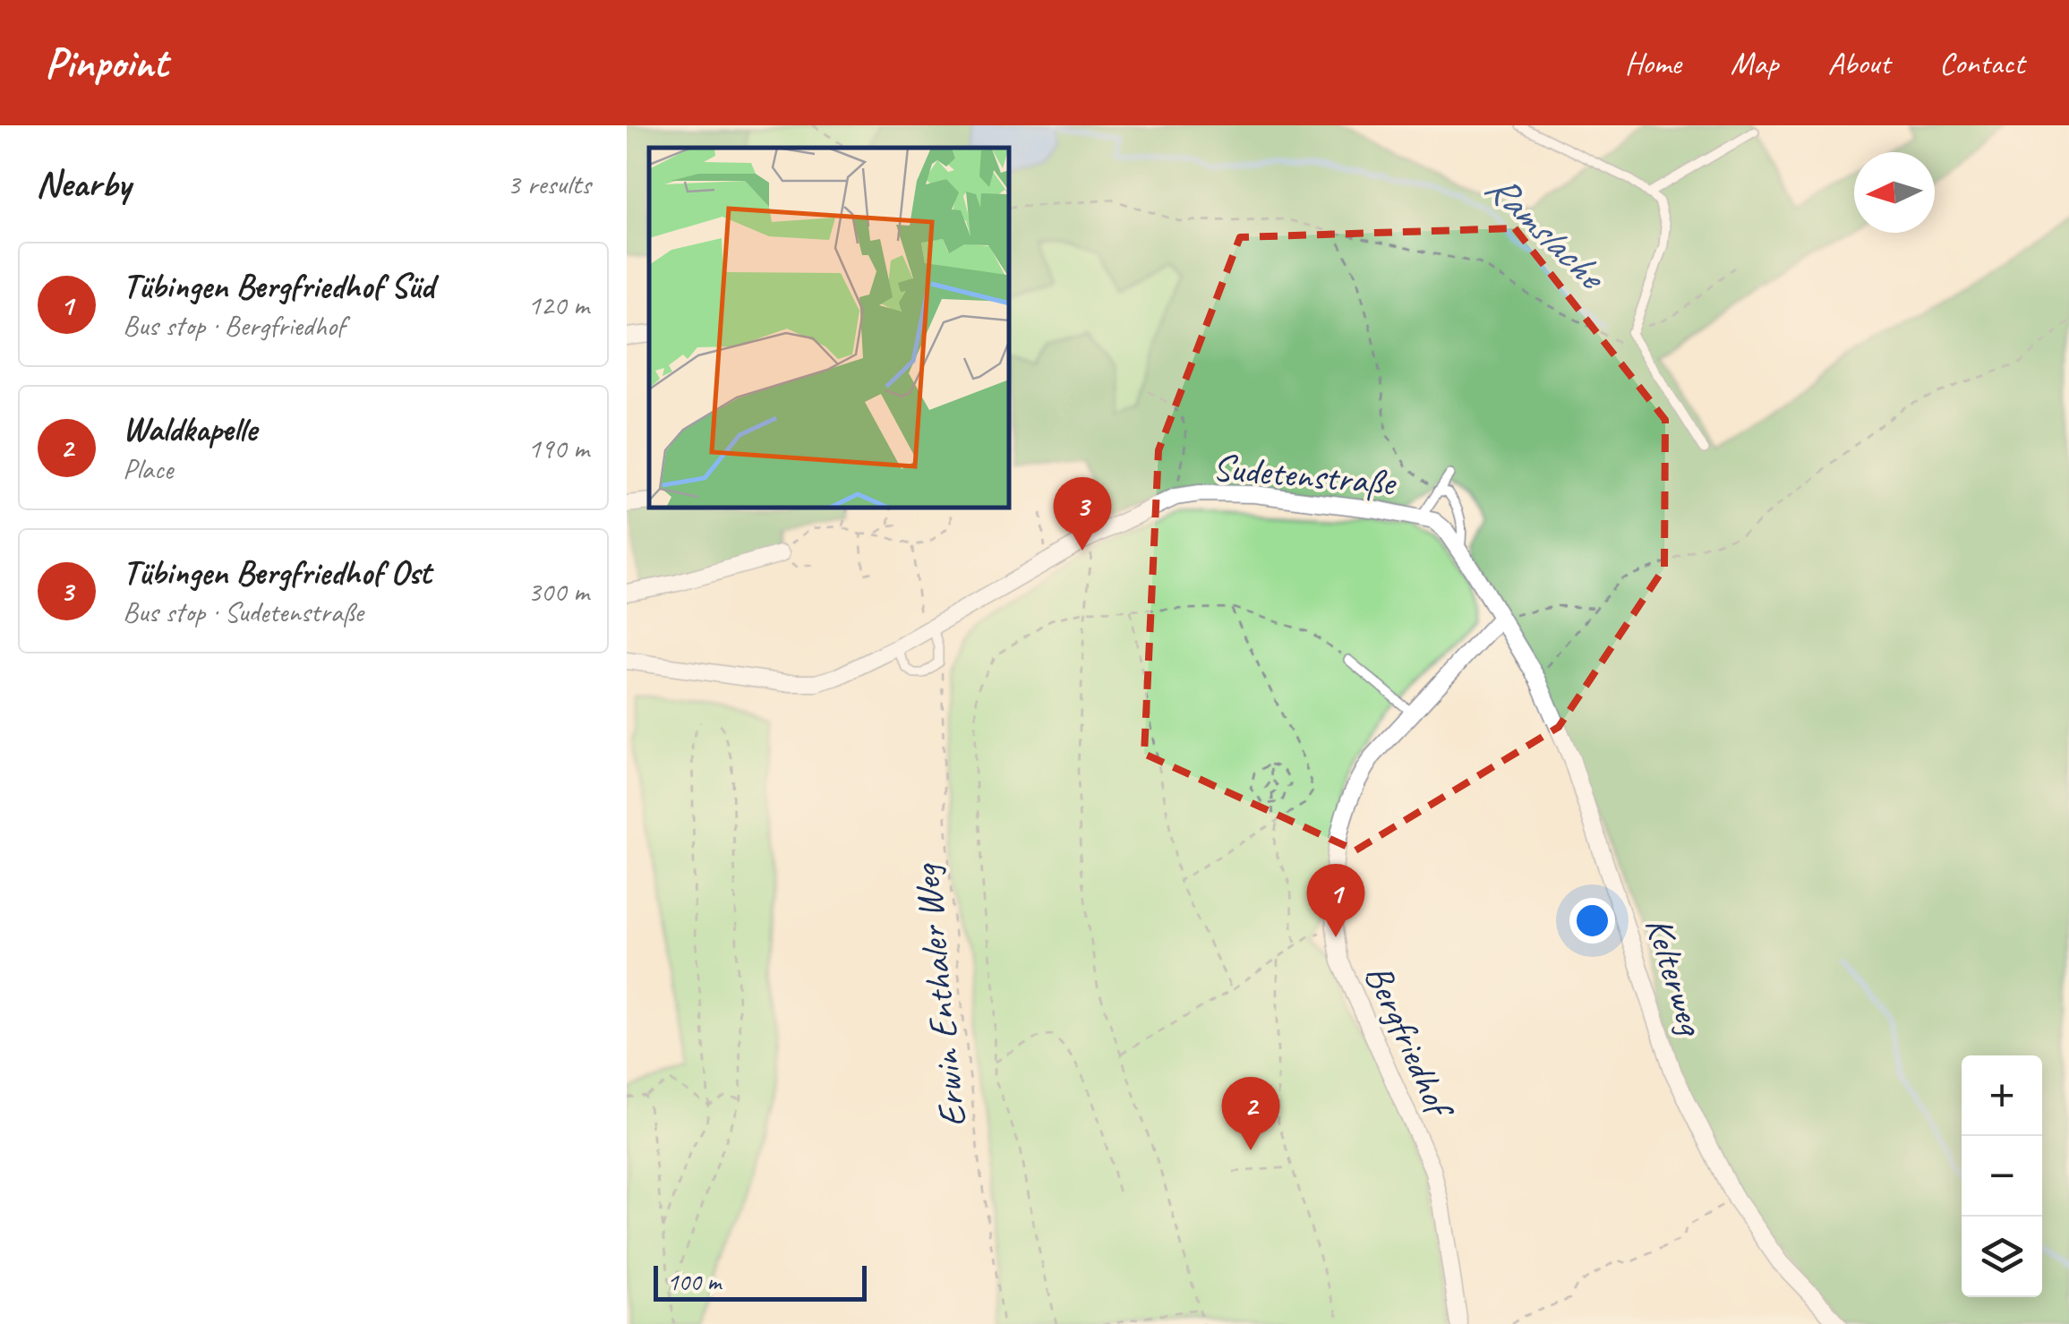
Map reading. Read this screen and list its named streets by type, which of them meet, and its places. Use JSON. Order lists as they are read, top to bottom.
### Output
{
  "streets": {
    "street": ["Sudetenstraße", "Kelterweg", "Bergfriedhof"],
    "path": ["Erwin Enthaler Weg"]
  },
  "crossings": [
    ["Sudetenstraße", "Kelterweg"],
    ["Sudetenstraße", "Erwin Enthaler Weg"],
    ["Sudetenstraße", "Bergfriedhof"],
    ["Kelterweg", "Bergfriedhof"]
  ],
  "water": ["Ramslache"],
  "scale_bar": "100 m",
  "north": "left",
  "page": {
    "header": "Pinpoint",
    "nav": [
      "Home",
      "Map",
      "About",
      "Contact"
    ],
    "heading": ["Nearby", "3 results"],
    "list": [
      {
        "mark": "1",
        "name": "Tübingen Bergfriedhof Süd",
        "note": "Bus stop · Bergfriedhof",
        "value": "120 m"
      },
      {
        "mark": "2",
        "name": "Waldkapelle",
        "note": "Place",
        "value": "190 m"
      },
      {
        "mark": "3",
        "name": "Tübingen Bergfriedhof Ost",
        "note": "Bus stop · Sudetenstraße",
        "value": "300 m"
      }
    ],
    "pins": ["3", "1", "2"],
    "map_buttons": ["+", "−"],
    "scale": "100 m"
  }
}
